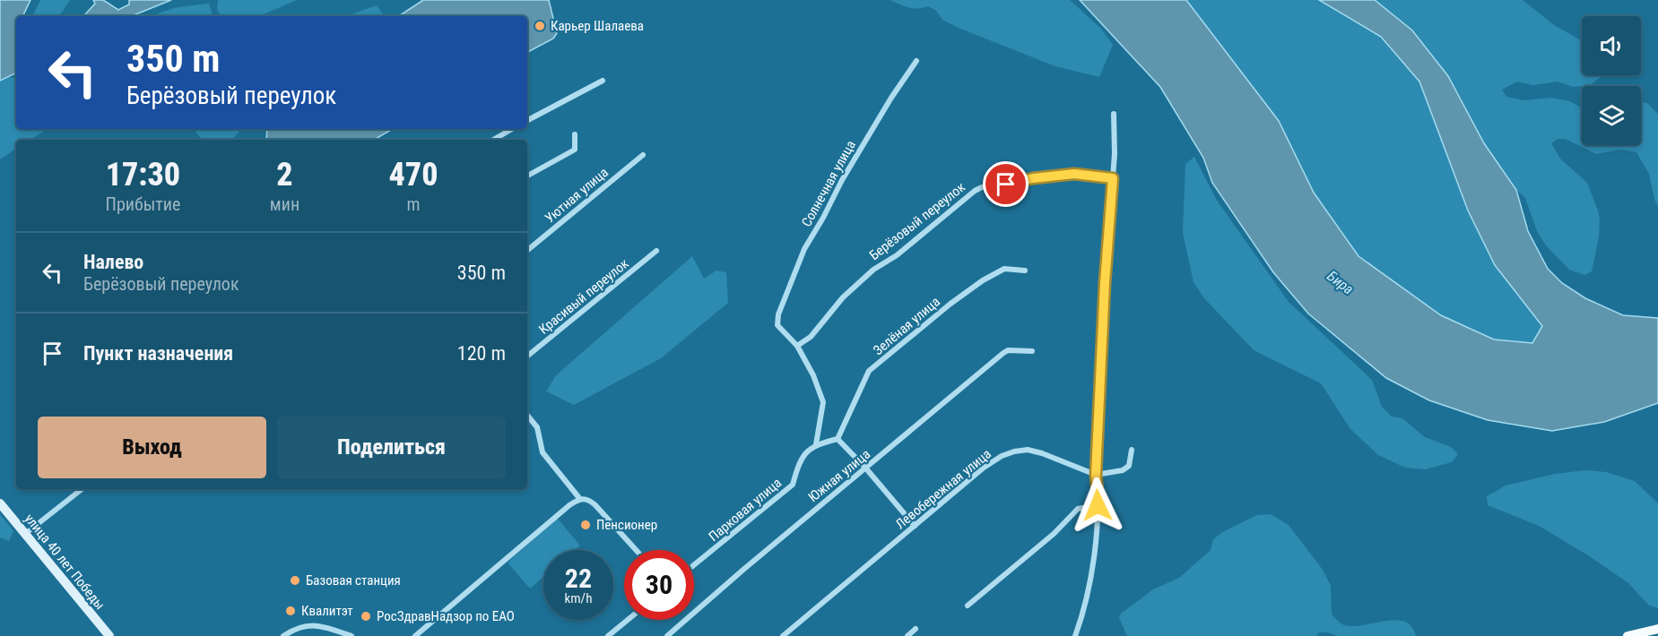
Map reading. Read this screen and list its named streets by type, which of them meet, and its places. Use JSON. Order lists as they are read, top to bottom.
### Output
{
  "streets": {
    "main road": ["улица 40 лет Победы"],
    "street": [
      "Солнечная улица",
      "Уютная улица",
      "Берёзовый переулок",
      "Красивый переулок",
      "Зелёная улица",
      "Южная улица",
      "Левобережная улица",
      "Парковая улица"
    ]
  },
  "crossings": [
    ["Солнечная улица", "Берёзовый переулок"]
  ],
  "water": ["Бира"],
  "places": [
    "Карьер Шалаева",
    "Пенсионер",
    "Базовая станция",
    "Квалитэт",
    "РосЗдравНадзор по ЕАО"
  ],
  "page": {
    "turn": ["350 m", "Берёзовый переулок"],
    "eta": [
      "17:30",
      "Прибытие",
      "2",
      "мин",
      "470",
      "m"
    ],
    "list": [
      {
        "name": "Налево",
        "note": "Берёзовый переулок",
        "value": "350 m"
      },
      {
        "name": "Пункт назначения",
        "value": "120 m"
      }
    ],
    "buttons": ["Выход", "Поделиться"],
    "speed": "22 km/h",
    "limit": "30"
  }
}
